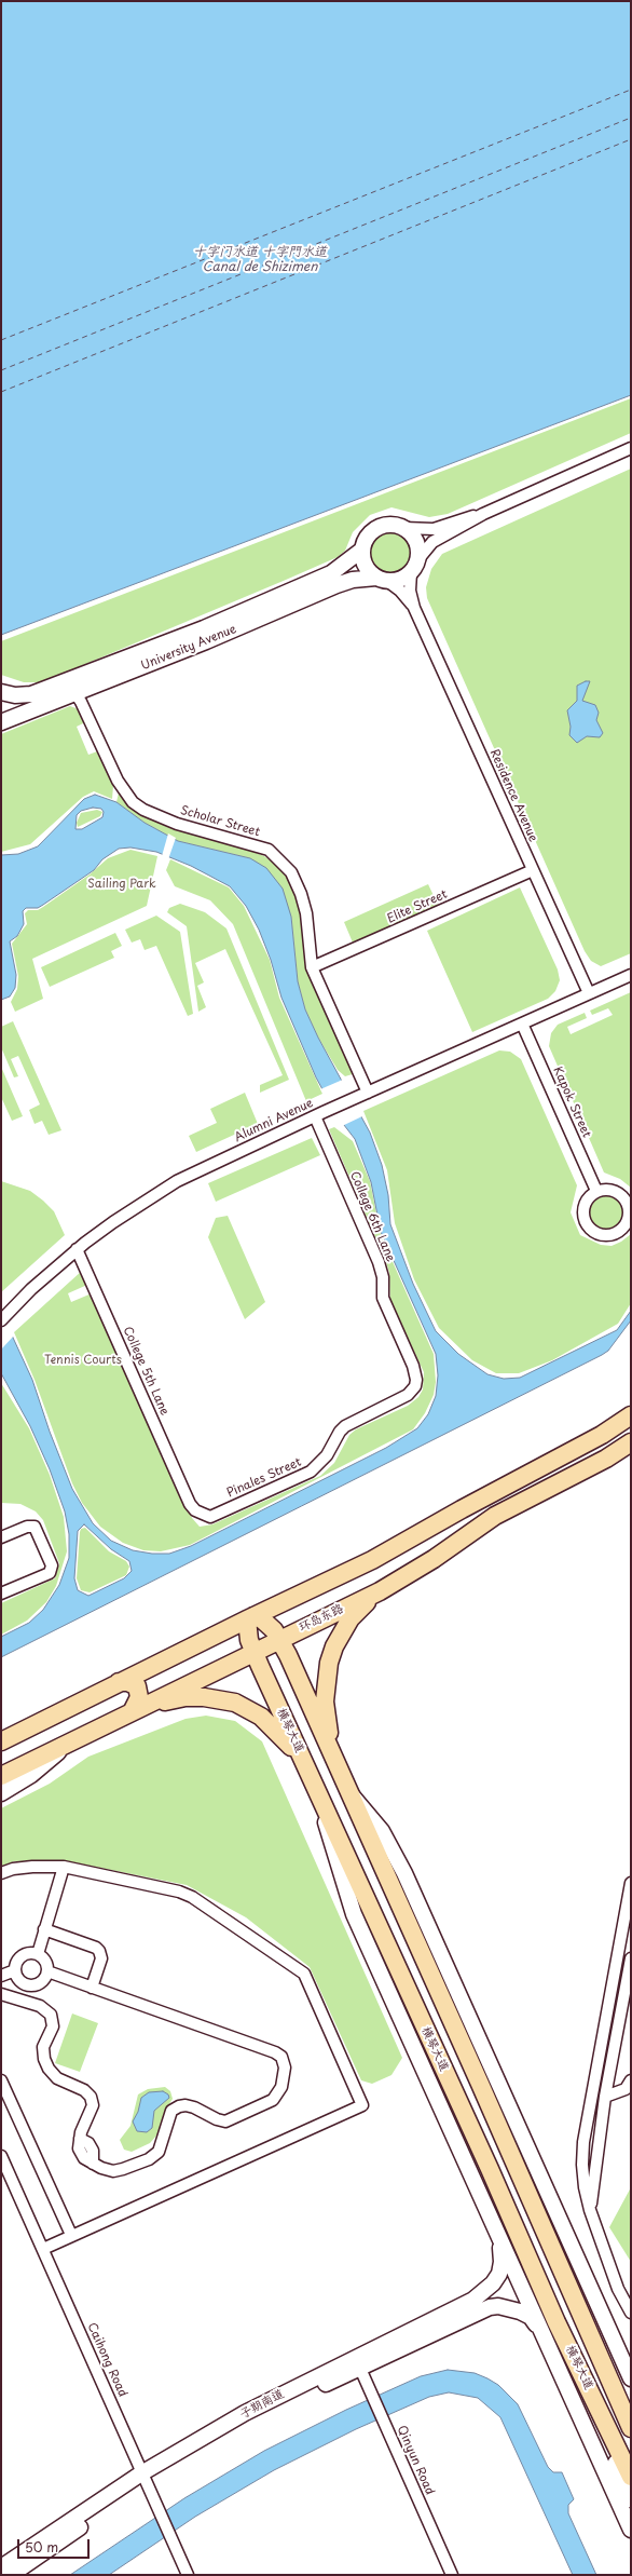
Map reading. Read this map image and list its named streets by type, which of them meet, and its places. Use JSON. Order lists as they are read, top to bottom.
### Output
{
  "streets": {
    "main road": [
      "University Avenue",
      "环岛东路",
      "横琴大道",
      "子期南道"
    ],
    "street": [
      "Residence Avenue",
      "Scholar Street",
      "Elite Street",
      "Kapok Street",
      "Alumni Avenue",
      "College 6th Lane",
      "College 5th Lane",
      "Pinales Street",
      "Caihong Road",
      "Qinyun Road"
    ]
  },
  "crossings": [
    ["University Avenue", "Residence Avenue"],
    ["Residence Avenue", "Elite Street"],
    ["Residence Avenue", "Alumni Avenue"],
    ["Scholar Street", "Elite Street"],
    ["Scholar Street", "Alumni Avenue"],
    ["Kapok Street", "Alumni Avenue"],
    ["Alumni Avenue", "College 6th Lane"],
    ["Alumni Avenue", "College 5th Lane"],
    ["College 6th Lane", "Pinales Street"],
    ["College 5th Lane", "Pinales Street"],
    ["环岛东路", "横琴大道"],
    ["Caihong Road", "子期南道"],
    ["子期南道", "Qinyun Road"]
  ],
  "water": ["十字门水道 十字門水道 Canal de Shizimen"],
  "parks": ["Sailing Park", "Tennis Courts"],
  "scale_bar": "50 m"
}
